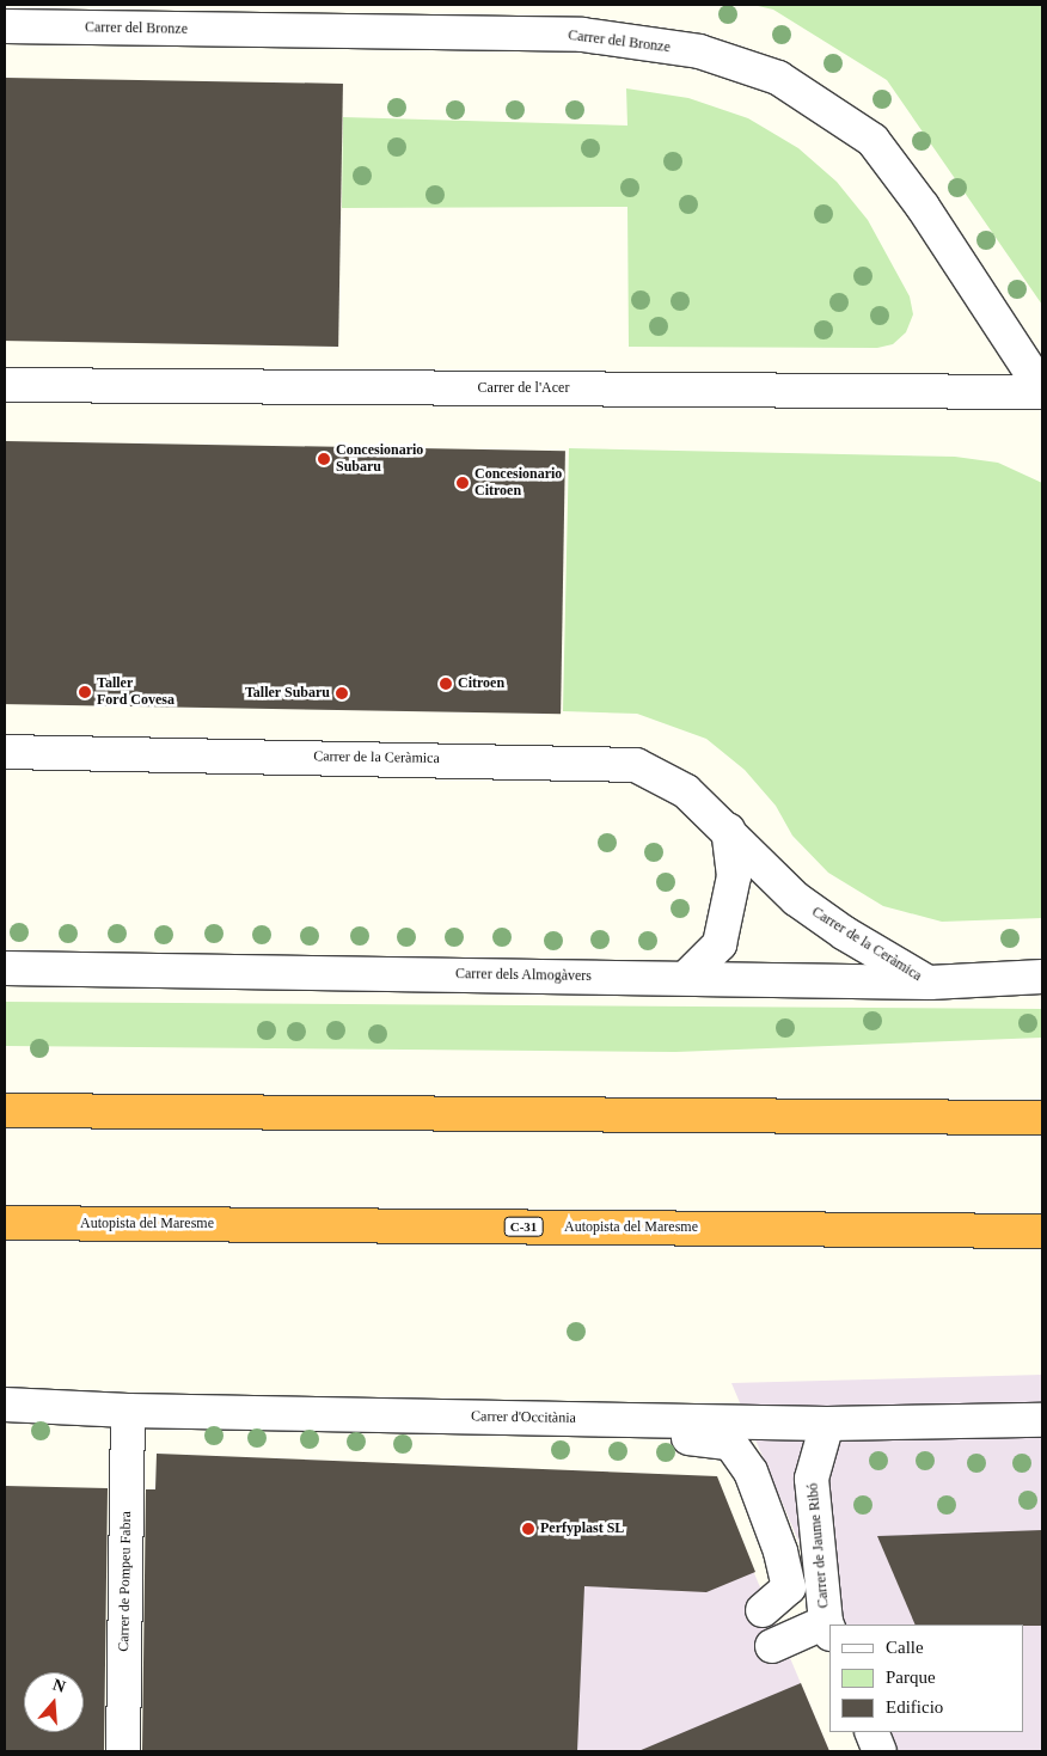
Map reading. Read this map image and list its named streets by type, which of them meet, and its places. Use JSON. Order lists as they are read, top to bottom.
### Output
{
  "streets": {
    "highway": ["Autopista del Maresme", "C-31"],
    "street": [
      "Carrer del Bronze",
      "Carrer de l'Acer",
      "Carrer de la Ceràmica",
      "Carrer dels Almogàvers",
      "Carrer d'Occitània",
      "Carrer de Jaume Ribó",
      "Carrer de Pompeu Fabra"
    ]
  },
  "crossings": [
    ["Carrer del Bronze", "Carrer de l'Acer"],
    ["Carrer de la Ceràmica", "Carrer dels Almogàvers"],
    ["Carrer d'Occitània", "Carrer de Jaume Ribó"],
    ["Carrer d'Occitània", "Carrer de Pompeu Fabra"]
  ],
  "places": [
    "Concesionario Subaru",
    "Concesionario Citroen",
    "Citroen",
    "Taller Ford Covesa",
    "Taller Subaru",
    "Perfyplast SL"
  ],
  "legend": ["Calle", "Parque", "Edificio"],
  "north": "top"
}
